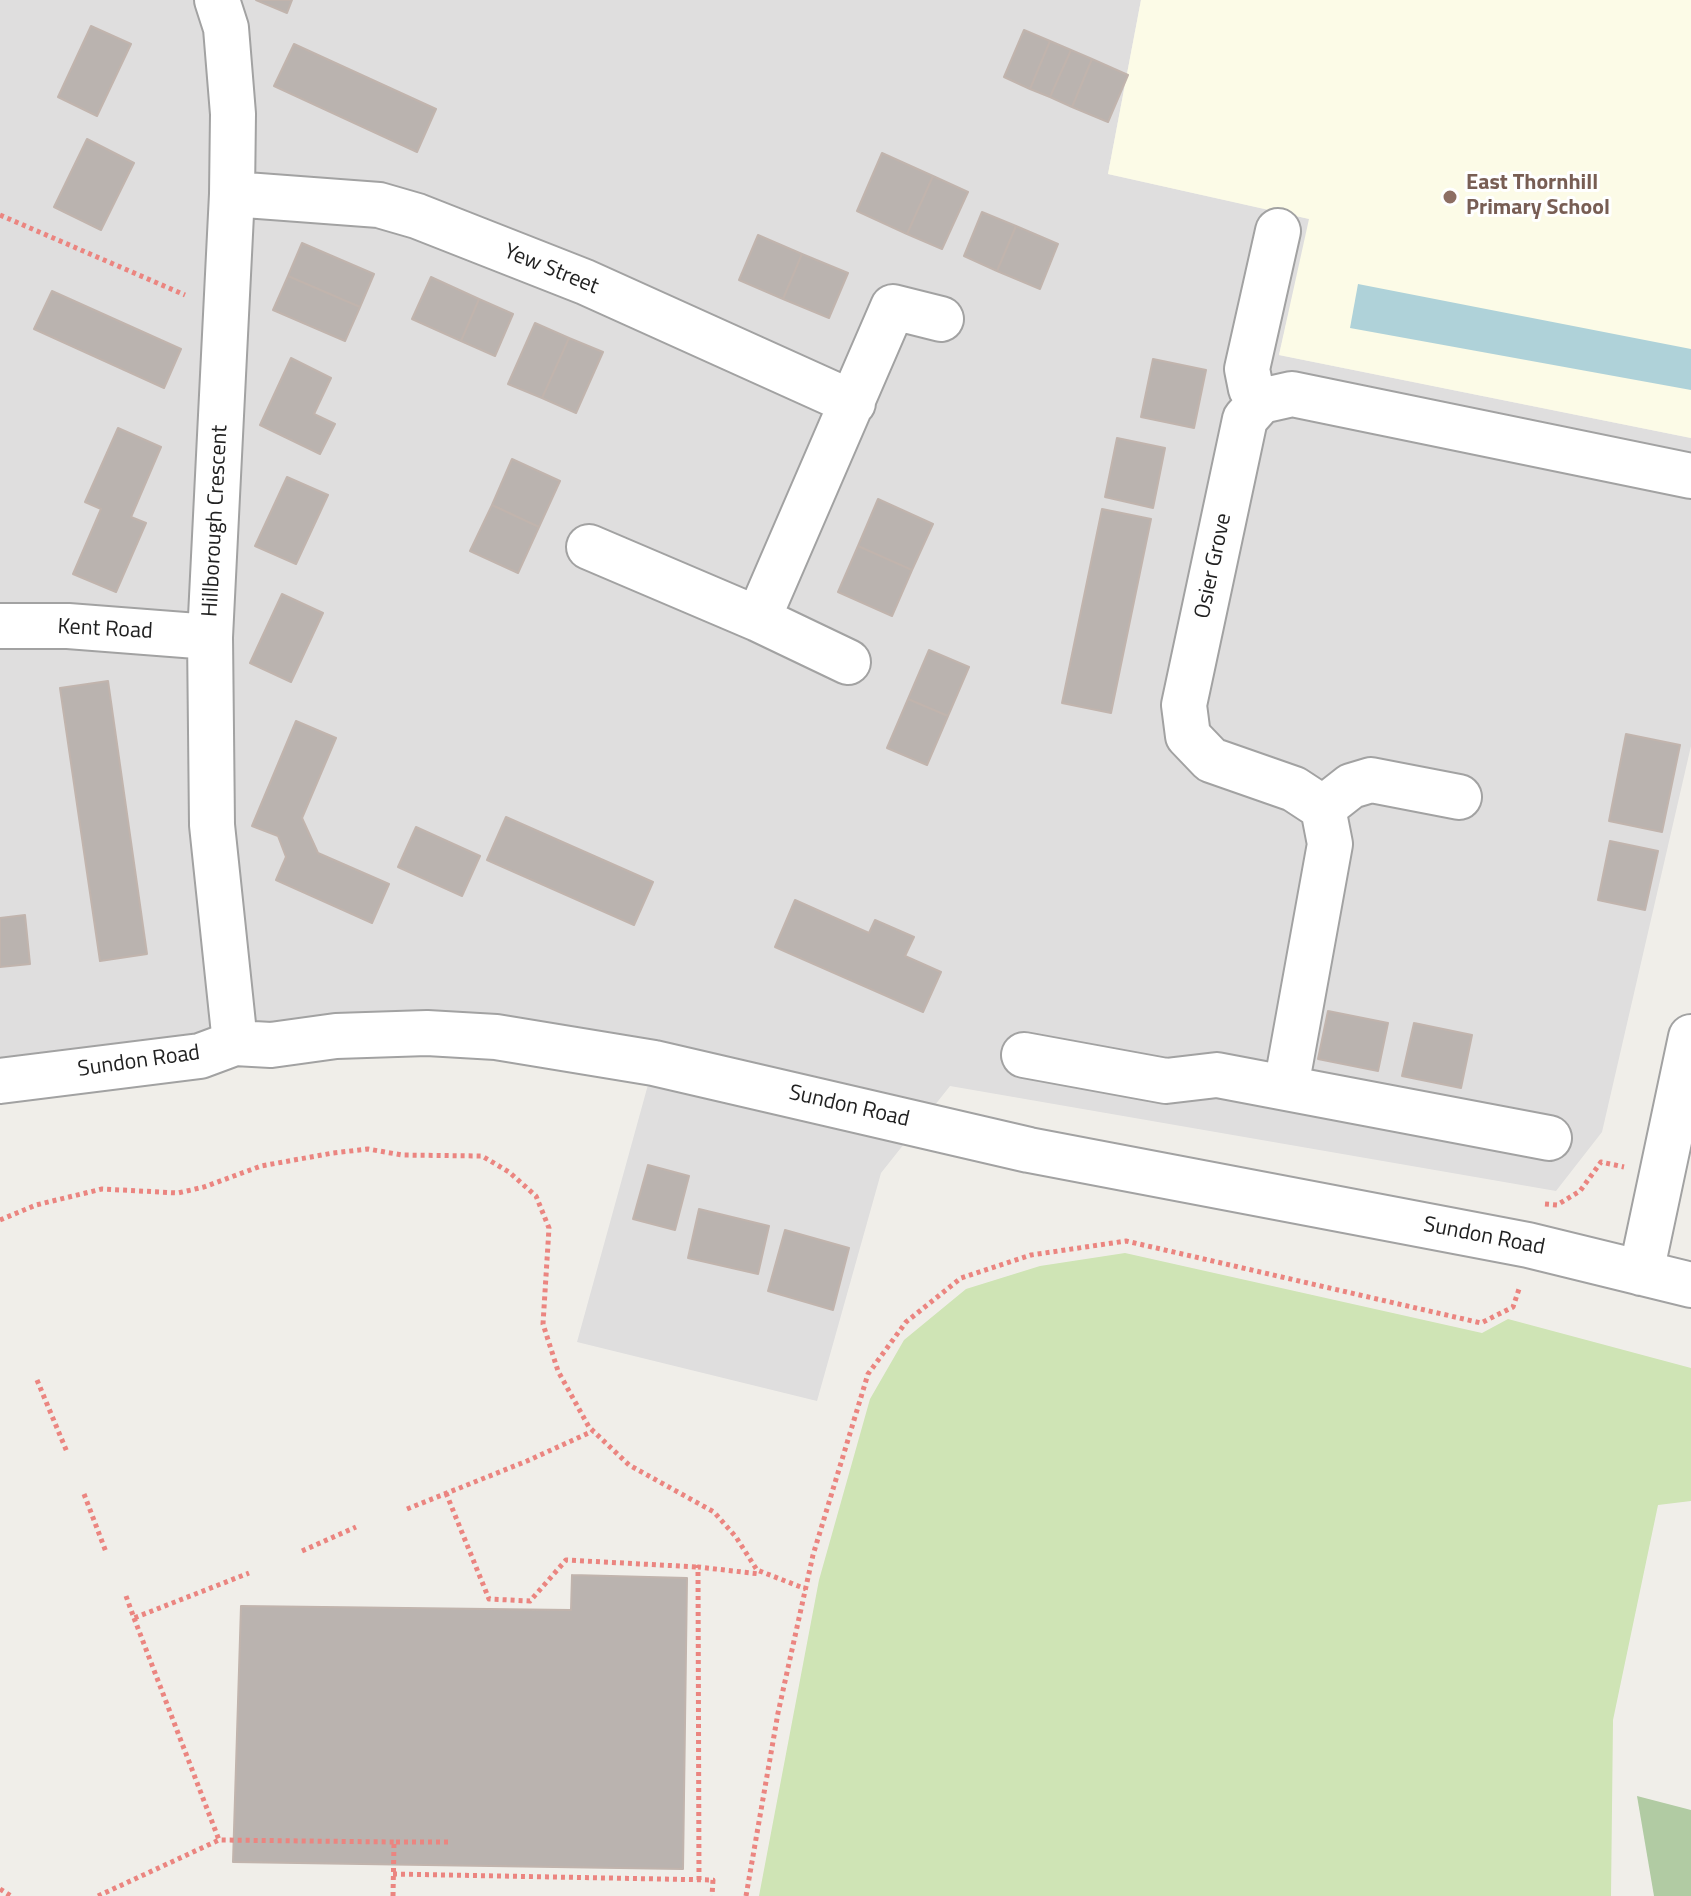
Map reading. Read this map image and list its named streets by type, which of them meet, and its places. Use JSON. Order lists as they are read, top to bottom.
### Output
{
  "streets": {
    "street": [
      "Yew Street",
      "Hillborough Crescent",
      "Osier Grove",
      "Kent Road",
      "Sundon Road"
    ]
  },
  "crossings": [
    ["Yew Street", "Hillborough Crescent"],
    ["Hillborough Crescent", "Kent Road"],
    ["Hillborough Crescent", "Sundon Road"]
  ],
  "places": ["East Thornhill Primary School"]
}
